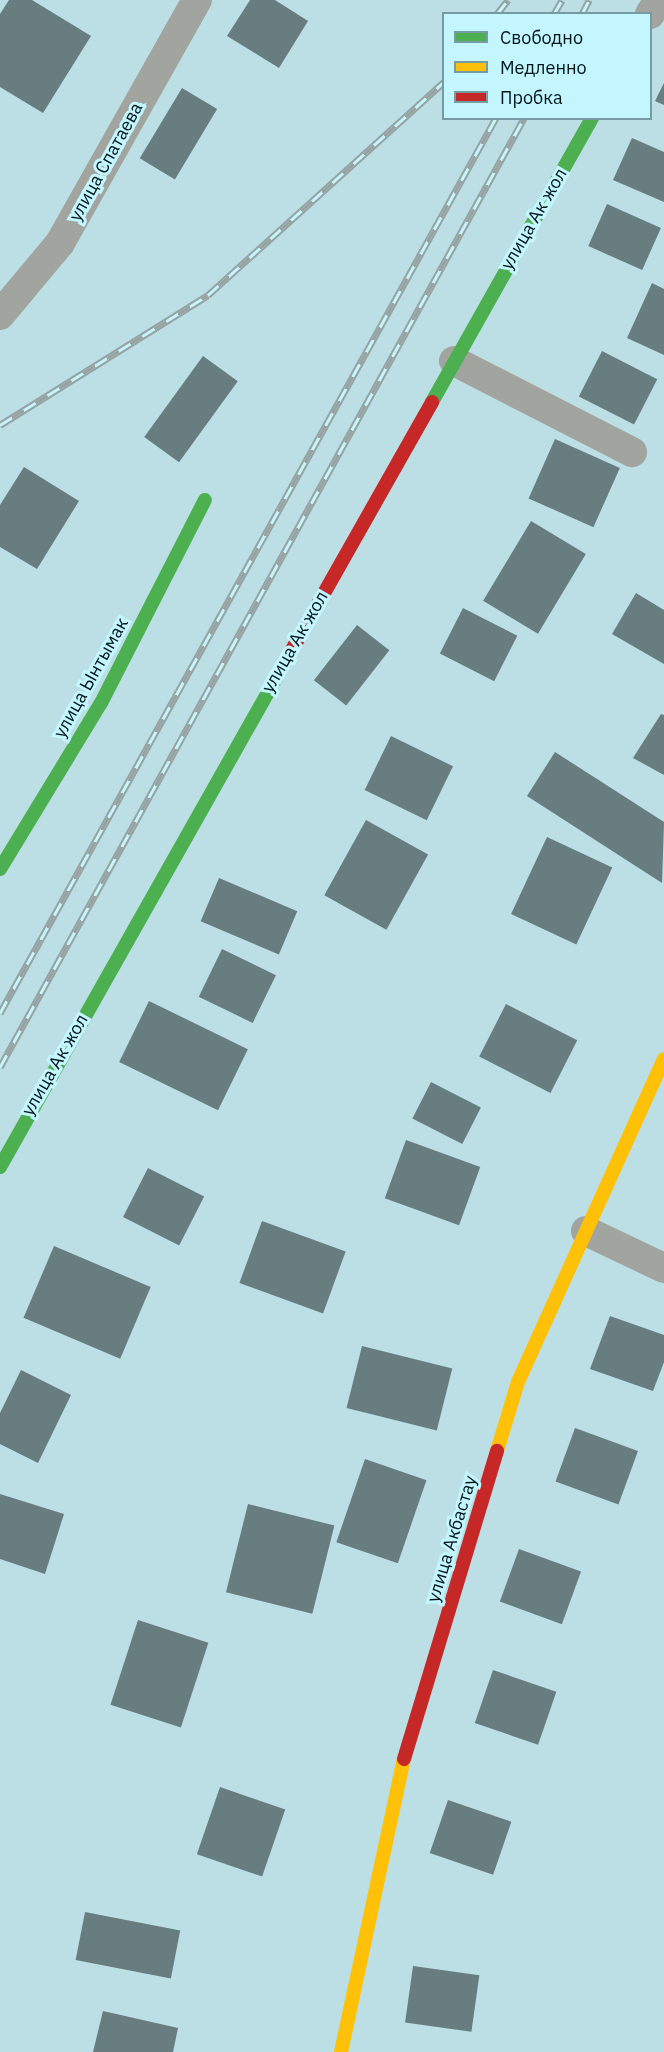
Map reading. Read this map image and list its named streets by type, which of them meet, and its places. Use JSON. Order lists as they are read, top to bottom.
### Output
{
  "streets": {
    "street": [
      "улица Спатаева",
      "улица Ак жол",
      "улица Ынтымак",
      "улица Акбастау"
    ]
  },
  "legend": ["Свободно", "Медленно", "Пробка"]
}
